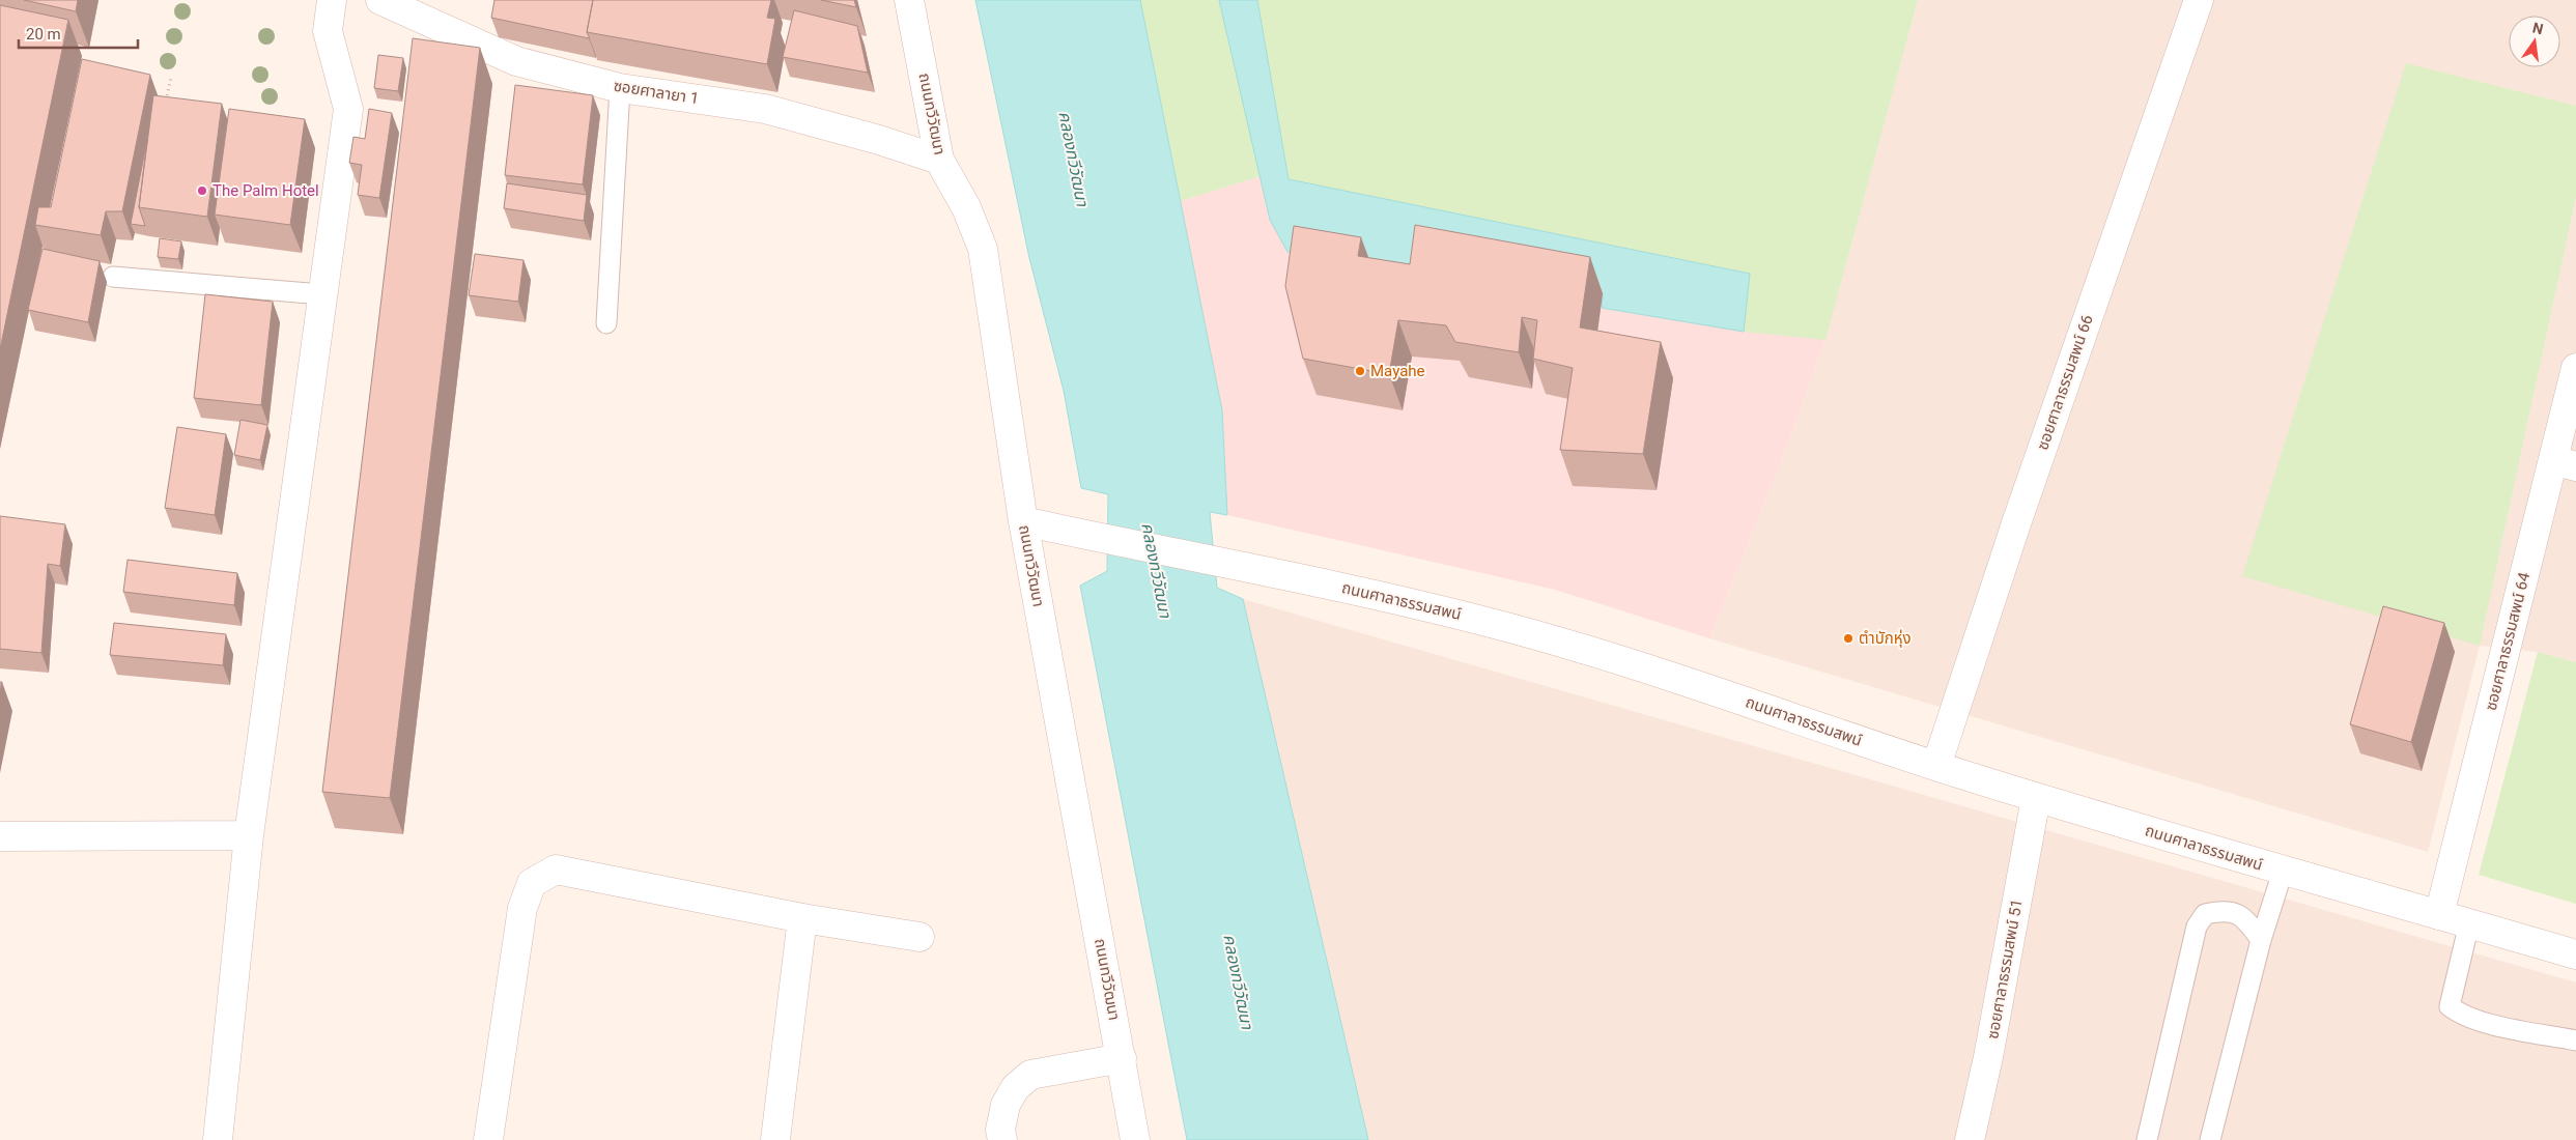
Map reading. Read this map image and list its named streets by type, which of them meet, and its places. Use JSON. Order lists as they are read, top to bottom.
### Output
{
  "streets": {
    "street": [
      "ซอยศาลายา 1",
      "ถนนทวีวัฒนา",
      "ซอยศาลาธรรมสพน์ 66",
      "ถนนศาลาธรรมสพน์",
      "ซอยศาลาธรรมสพน์ 64",
      "ซอยศาลาธรรมสพน์ 51"
    ]
  },
  "crossings": [
    ["ซอยศาลายา 1", "ถนนทวีวัฒนา"],
    ["ถนนทวีวัฒนา", "ถนนศาลาธรรมสพน์"],
    ["ซอยศาลาธรรมสพน์ 66", "ถนนศาลาธรรมสพน์"],
    ["ถนนศาลาธรรมสพน์", "ซอยศาลาธรรมสพน์ 64"],
    ["ถนนศาลาธรรมสพน์", "ซอยศาลาธรรมสพน์ 51"]
  ],
  "water": ["คลองทวีวัฒนา"],
  "places": ["The Palm Hotel", "Mayahe", "ตำบักหุ่ง"],
  "scale_bar": "20 m",
  "north": "top"
}
